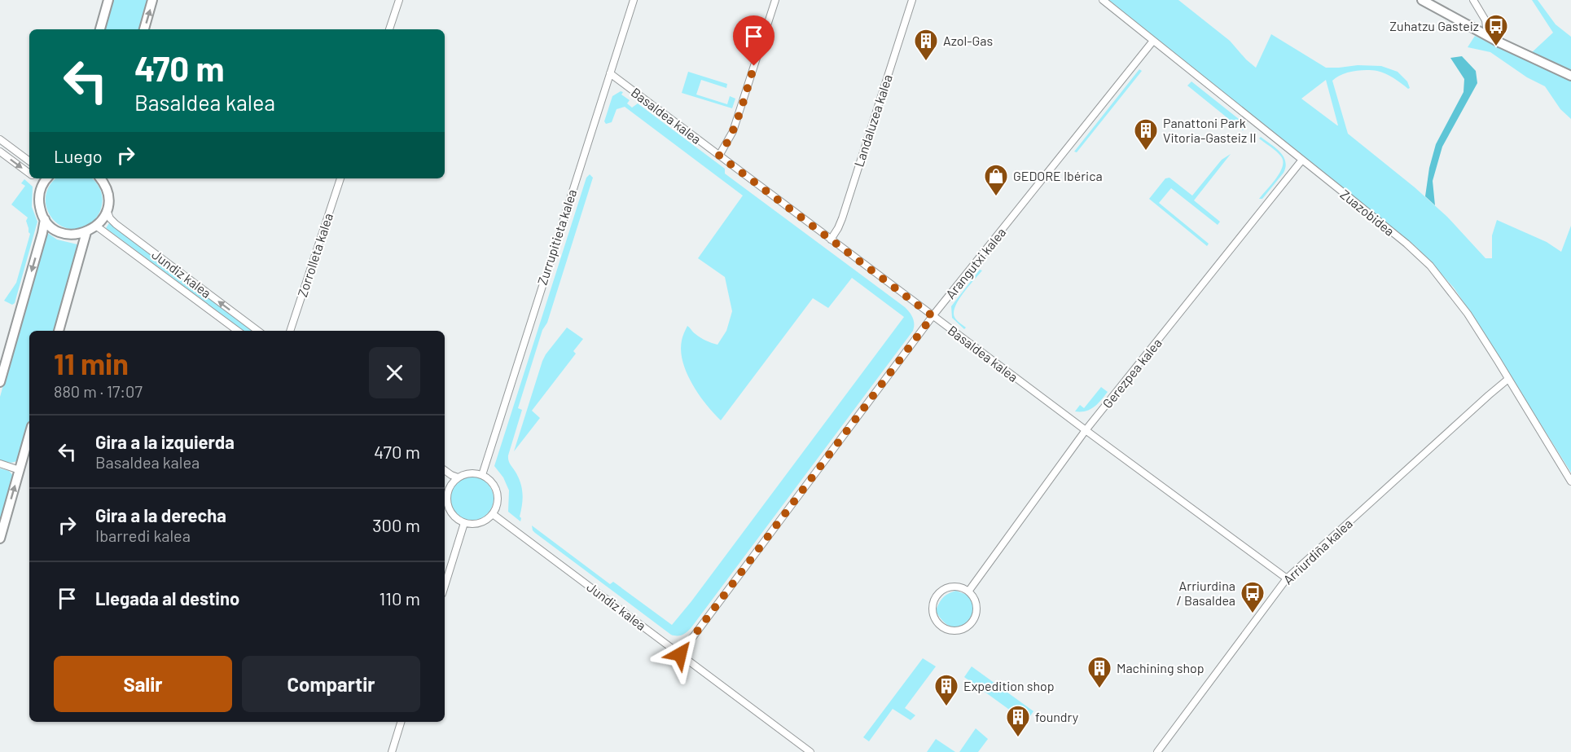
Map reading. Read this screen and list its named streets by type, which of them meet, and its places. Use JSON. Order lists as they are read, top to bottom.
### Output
{
  "streets": {
    "street": [
      "Basaldea kalea",
      "Landaluzea kalea",
      "Zuazobidea",
      "Zurrupitieta kalea",
      "Zorrolleta kalea",
      "Arangutxi kalea",
      "Jundiz kalea",
      "Gerezpea kalea",
      "Arriurdiña kalea"
    ]
  },
  "crossings": [
    ["Basaldea kalea", "Landaluzea kalea"],
    ["Basaldea kalea", "Zurrupitieta kalea"],
    ["Basaldea kalea", "Arangutxi kalea"],
    ["Basaldea kalea", "Gerezpea kalea"],
    ["Basaldea kalea", "Arriurdiña kalea"],
    ["Zuazobidea", "Arangutxi kalea"],
    ["Zuazobidea", "Gerezpea kalea"],
    ["Zuazobidea", "Arriurdiña kalea"],
    ["Zurrupitieta kalea", "Jundiz kalea"],
    ["Arangutxi kalea", "Jundiz kalea"]
  ],
  "places": {
    "bus stop": ["Zuhatzu Gasteiz", "Arriurdina / Basaldea"],
    "building": [
      "Azol-Gas",
      "Panattoni Park Vitoria-Gasteiz II",
      "Machining shop",
      "Expedition shop",
      "foundry"
    ],
    "shop": ["GEDORE Ibérica"]
  },
  "page": {
    "turn": ["470 m", "Basaldea kalea"],
    "then": "Luego",
    "heading": ["11 min", "880 m · 17:07"],
    "list": [
      {
        "name": "Gira a la izquierda",
        "note": "Basaldea kalea",
        "value": "470 m"
      },
      {
        "name": "Gira a la derecha",
        "note": "Ibarredi kalea",
        "value": "300 m"
      },
      {
        "name": "Llegada al destino",
        "value": "110 m"
      }
    ],
    "buttons": ["Salir", "Compartir"]
  }
}
